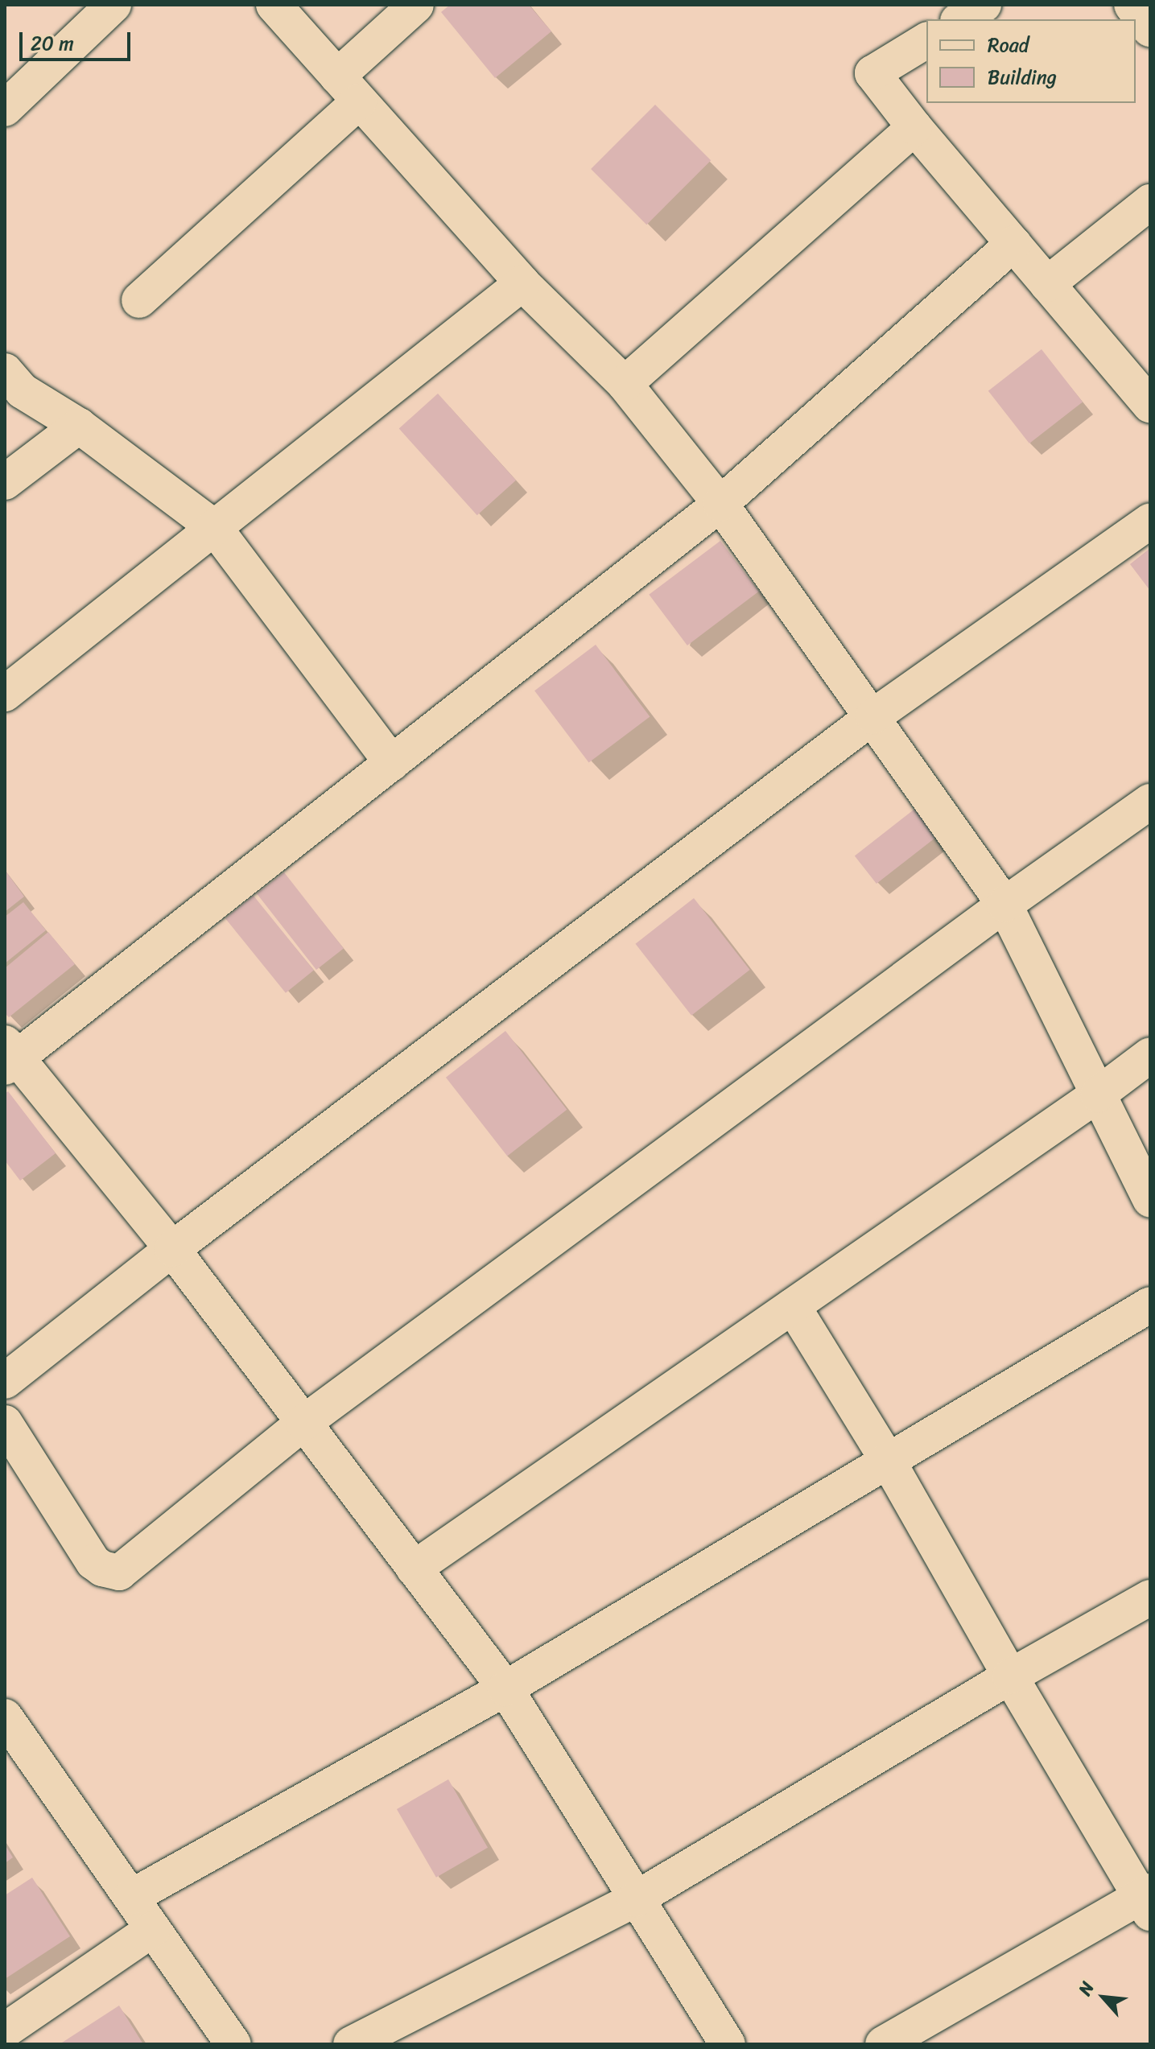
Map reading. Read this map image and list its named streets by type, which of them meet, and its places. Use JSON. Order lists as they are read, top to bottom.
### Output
{
  "legend": ["Road", "Building"],
  "scale_bar": "20 m",
  "north": "top left"
}
